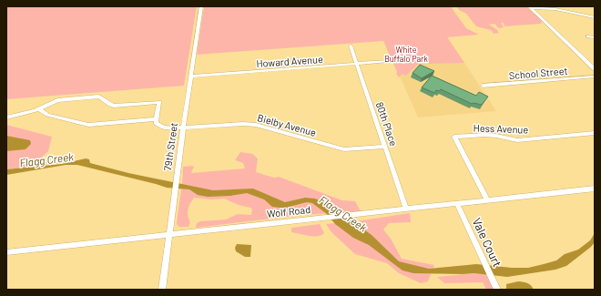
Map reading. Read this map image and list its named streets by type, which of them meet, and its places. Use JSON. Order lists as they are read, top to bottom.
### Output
{
  "streets": {
    "street": [
      "Howard Avenue",
      "School Street",
      "80th Place",
      "Bielby Avenue",
      "Hess Avenue",
      "79th Street",
      "Wolf Road",
      "Vale Court"
    ]
  },
  "crossings": [
    ["Howard Avenue", "80th Place"],
    ["Howard Avenue", "79th Street"],
    ["80th Place", "Bielby Avenue"],
    ["80th Place", "Wolf Road"],
    ["Bielby Avenue", "79th Street"],
    ["Hess Avenue", "Wolf Road"],
    ["79th Street", "Wolf Road"],
    ["Wolf Road", "Vale Court"]
  ],
  "water": ["Flagg Creek"],
  "parks": ["White Buffalo Park"]
}
